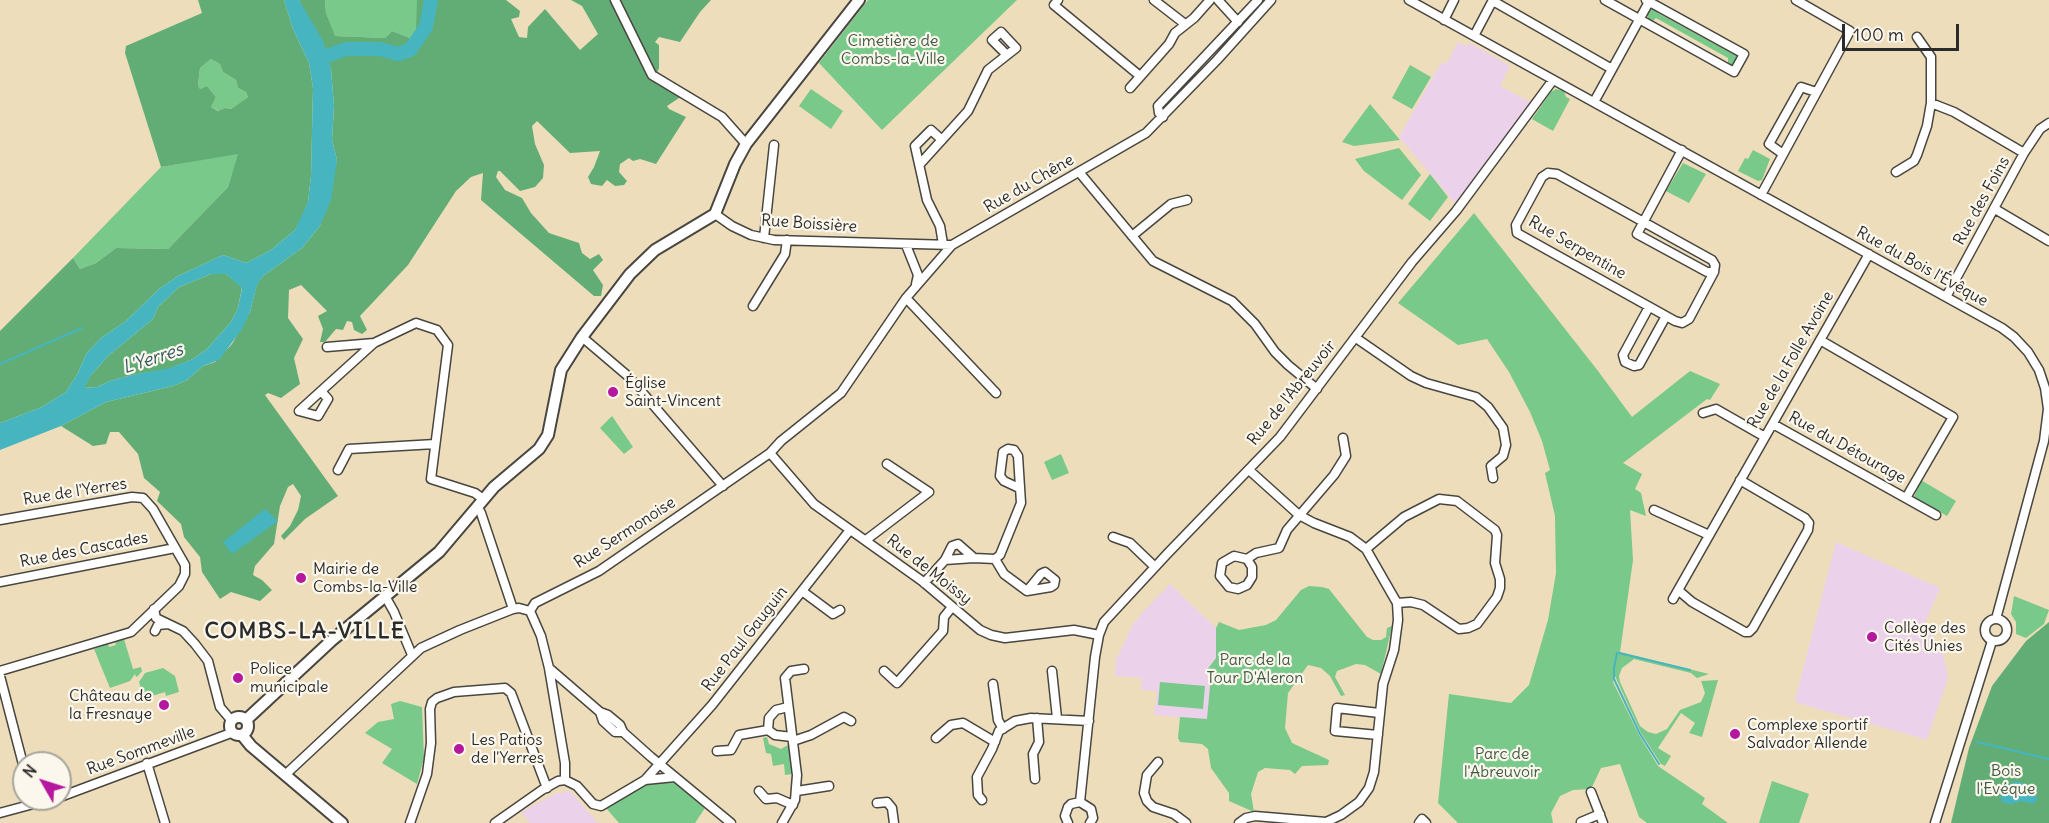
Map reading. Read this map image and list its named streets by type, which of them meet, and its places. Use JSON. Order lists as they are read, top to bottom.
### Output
{
  "streets": {
    "street": [
      "Rue du Chêne",
      "Rue des Foins",
      "Rue Boissière",
      "Rue Serpentine",
      "Rue du Bois l'Évêque",
      "Rue de la Folle Avoine",
      "Rue de l'Abreuvoir",
      "Rue du Détourage",
      "Rue de l'Yerres",
      "Rue Sermonoise",
      "Rue des Cascades",
      "Rue de Moissy",
      "Rue Paul Gauguin",
      "Rue Sommeville"
    ]
  },
  "crossings": [
    ["Rue du Chêne", "Rue Boissière"],
    ["Rue du Chêne", "Rue Sermonoise"],
    ["Rue des Foins", "Rue du Bois l'Évêque"],
    ["Rue du Bois l'Évêque", "Rue de la Folle Avoine"],
    ["Rue du Bois l'Évêque", "Rue de l'Abreuvoir"],
    ["Rue de la Folle Avoine", "Rue du Détourage"],
    ["Rue de l'Abreuvoir", "Rue de Moissy"],
    ["Rue de l'Yerres", "Rue des Cascades"],
    ["Rue Sermonoise", "Rue de Moissy"],
    ["Rue de Moissy", "Rue Paul Gauguin"]
  ],
  "districts": ["COMBS-LA-VILLE"],
  "water": ["L'Yerres"],
  "parks": [
    "Cimetière de Combs-la-Ville",
    "Parc de la Tour D'Aleron",
    "Parc de l'Abreuvoir",
    "Bois l'Evéque"
  ],
  "places": [
    "Église Saint-Vincent",
    "Mairie de Combs-la-Ville",
    "Collège des Cités Unies",
    "Police municipale",
    "Château de la Fresnaye",
    "Complexe sportif Salvador Allende",
    "Les Patios de l'Yerres"
  ],
  "scale_bar": "100 m",
  "north": "top left"
}
